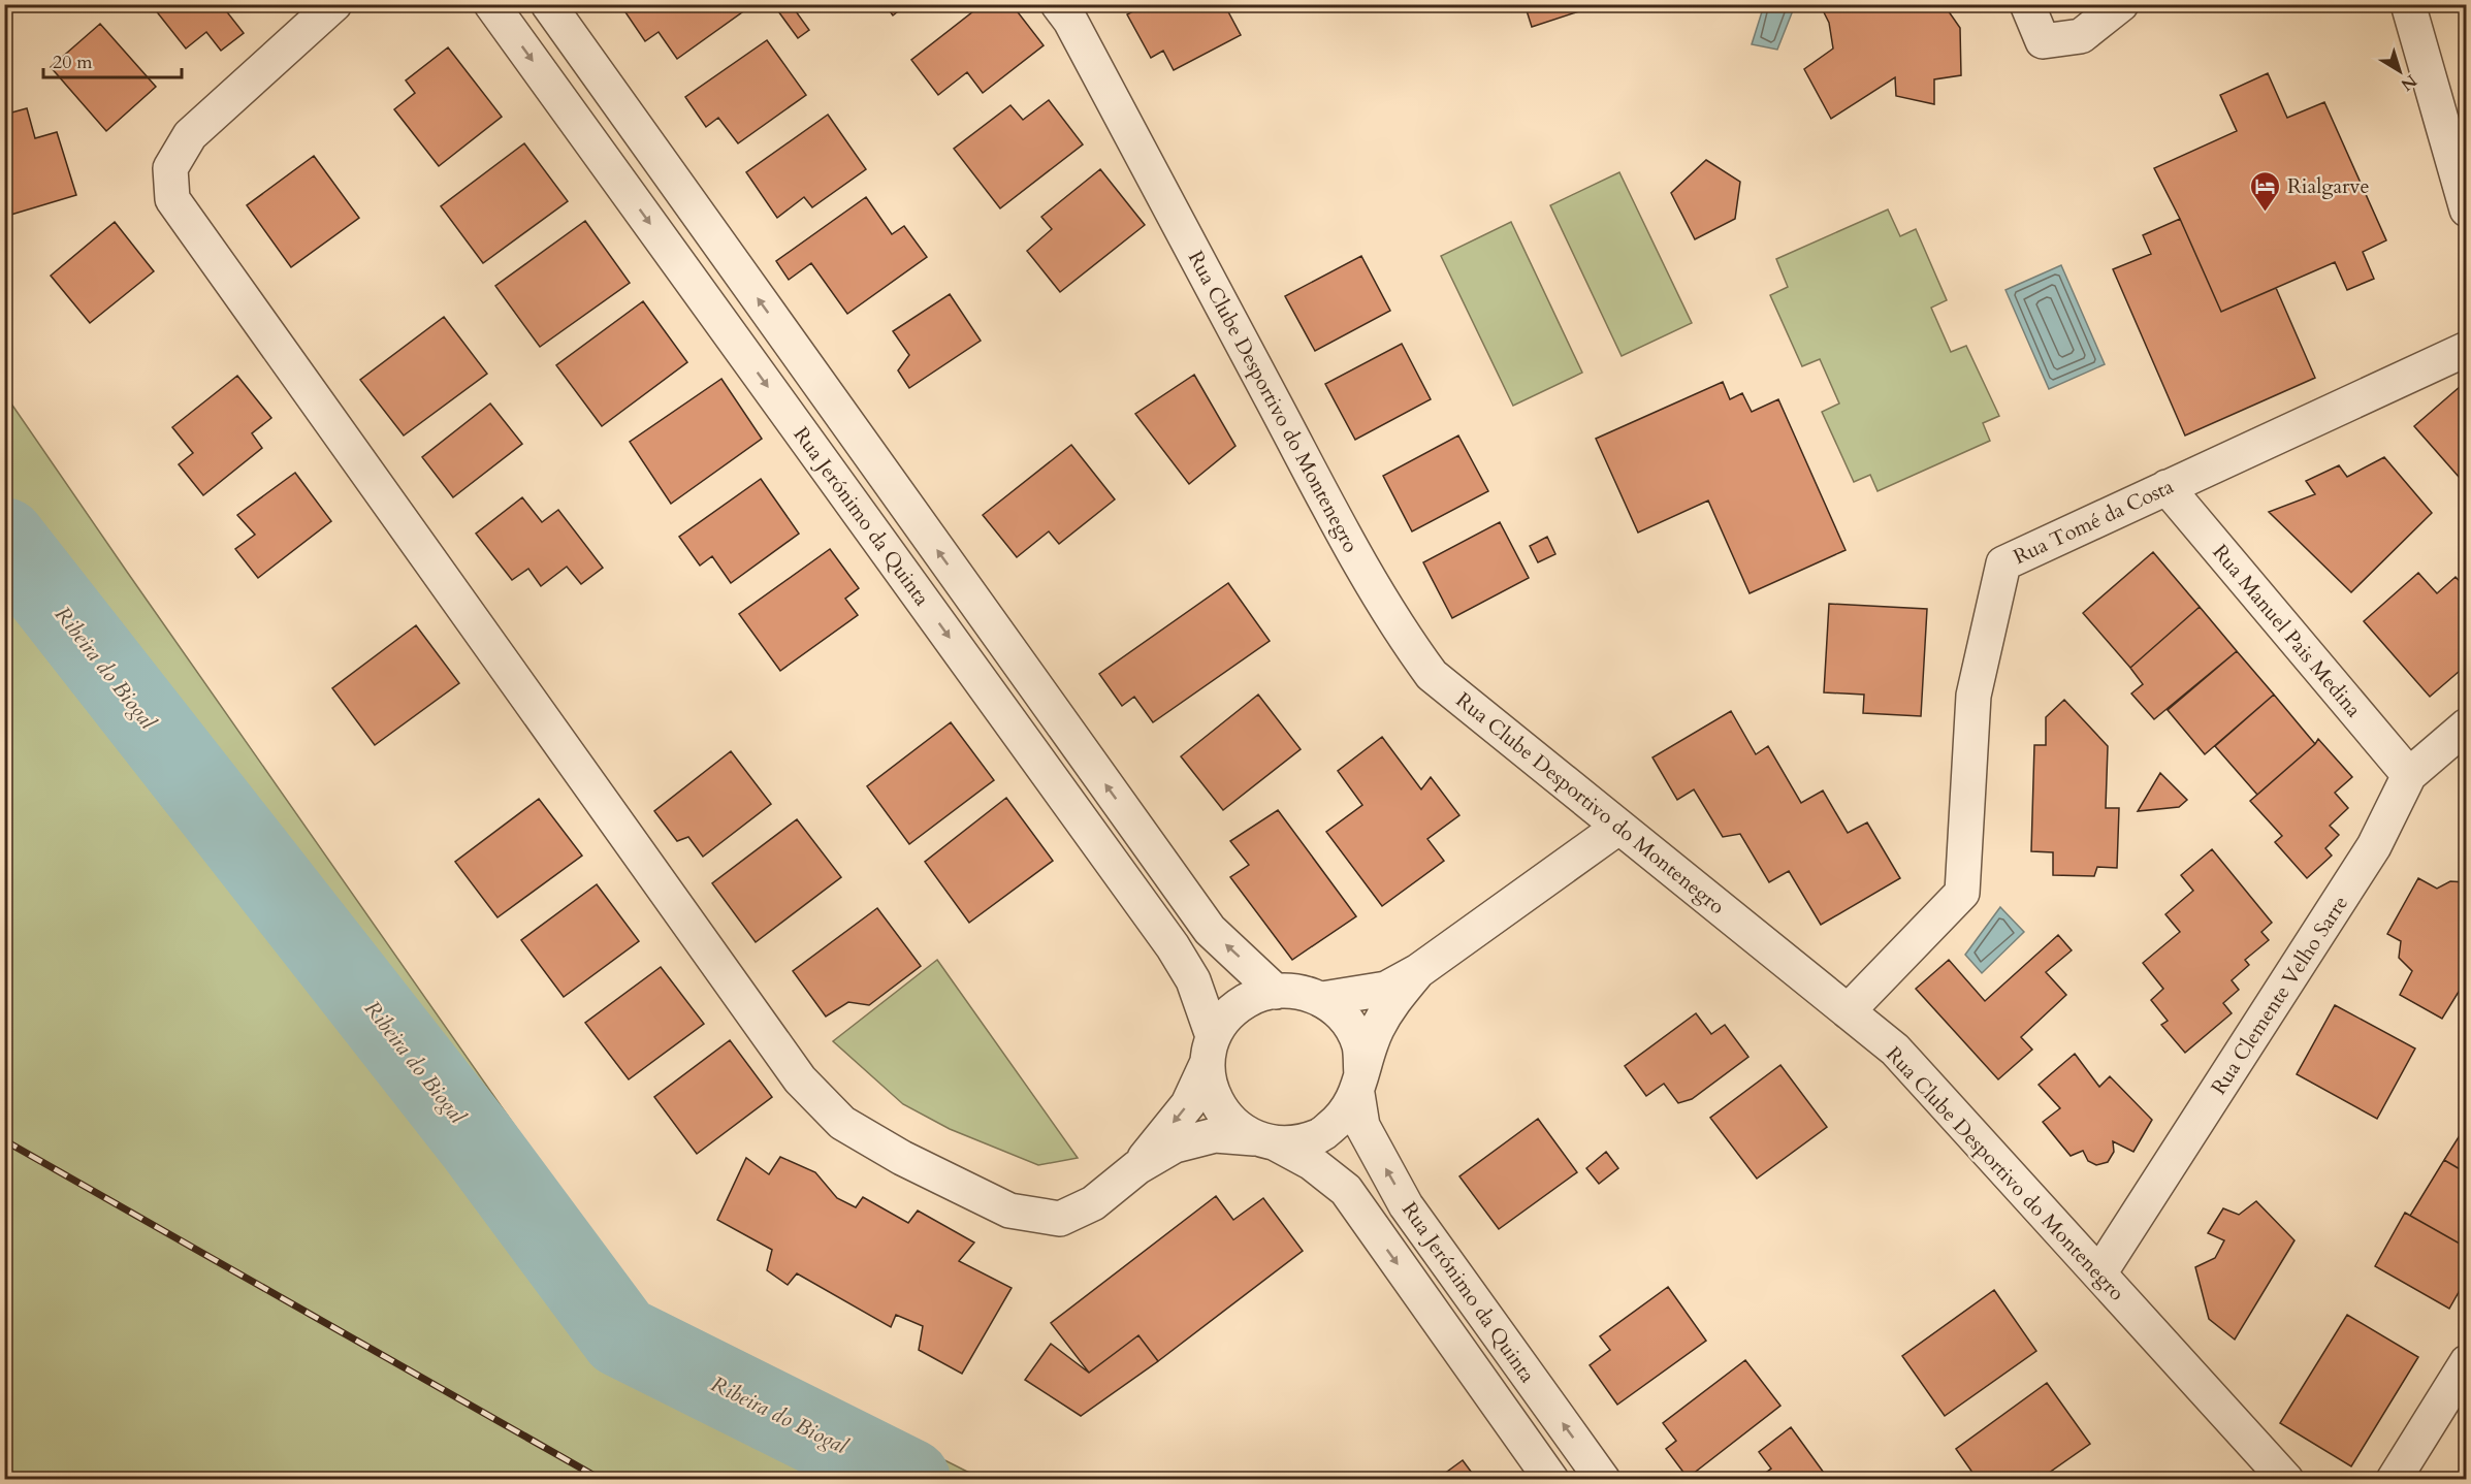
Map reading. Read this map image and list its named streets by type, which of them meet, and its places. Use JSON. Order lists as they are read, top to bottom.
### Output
{
  "streets": {
    "street": [
      "Rua Clube Desportivo do Montenegro",
      "Rua Jerónimo da Quinta",
      "Rua Tomé da Costa",
      "Rua Manuel Pais Medina",
      "Rua Clemente Velho Sarre"
    ]
  },
  "crossings": [
    ["Rua Clube Desportivo do Montenegro", "Rua Tomé da Costa"],
    ["Rua Clube Desportivo do Montenegro", "Rua Clemente Velho Sarre"],
    ["Rua Tomé da Costa", "Rua Manuel Pais Medina"],
    ["Rua Manuel Pais Medina", "Rua Clemente Velho Sarre"]
  ],
  "water": ["Ribeira do Biogal"],
  "places": {
    "hotel": ["Rialgarve"]
  },
  "scale_bar": "20 m",
  "north": "bottom right"
}
